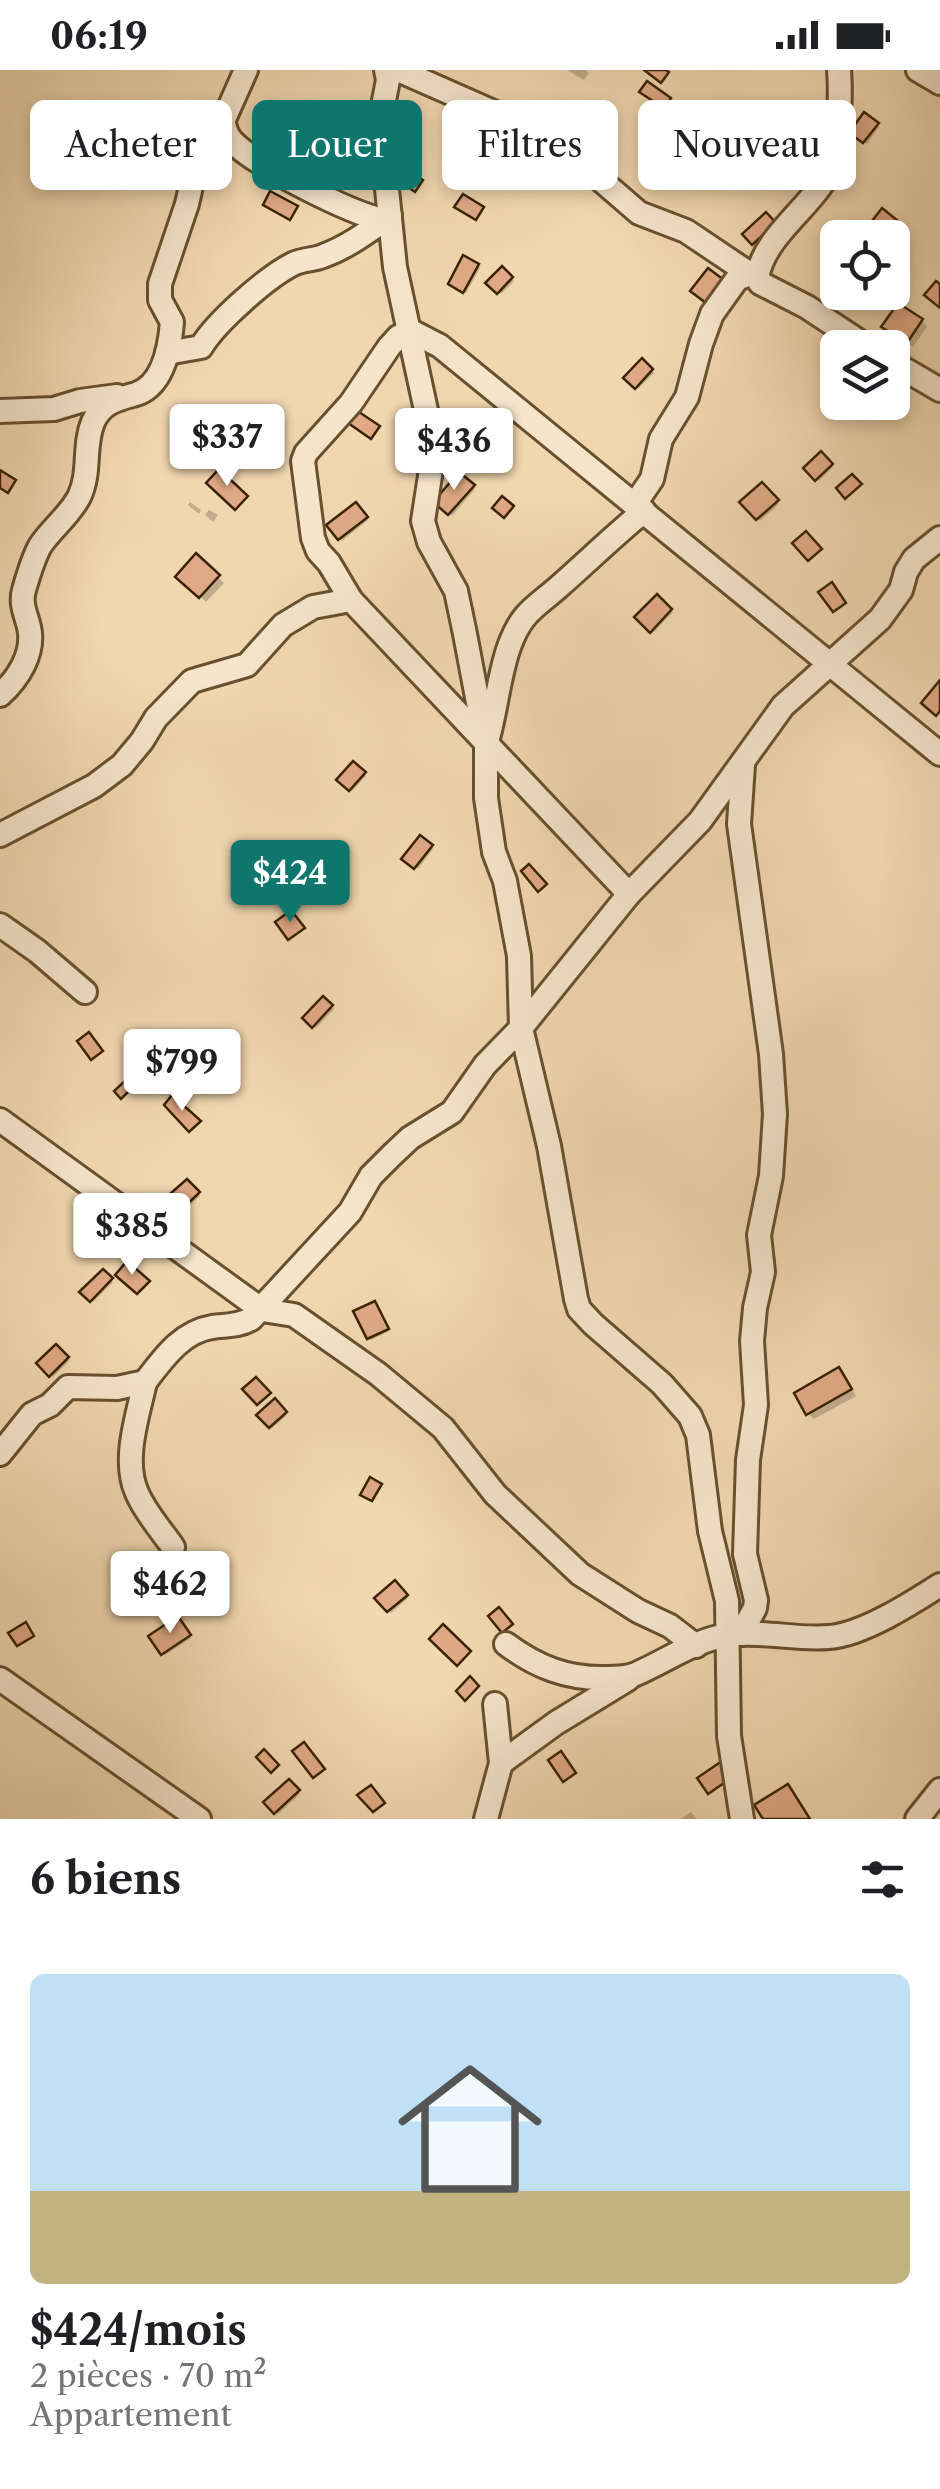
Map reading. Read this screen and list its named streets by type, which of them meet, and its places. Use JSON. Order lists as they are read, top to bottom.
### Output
{
  "page": {
    "status": "06:19",
    "chip": [
      "Acheter",
      "Louer",
      "Filtres",
      "Nouveau"
    ],
    "price": [
      "$337",
      "$436",
      "$424",
      "$799",
      "$385",
      "$462"
    ],
    "heading": "6 biens",
    "list": [
      {
        "name": "$424/mois",
        "note": "2 pièces · 70 m² · Appartement"
      }
    ]
  }
}
